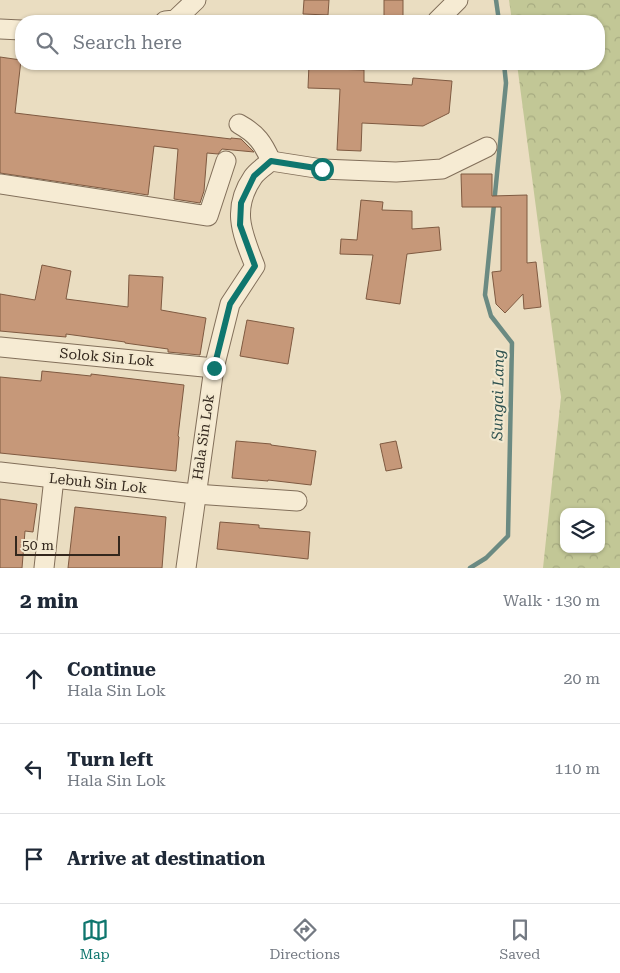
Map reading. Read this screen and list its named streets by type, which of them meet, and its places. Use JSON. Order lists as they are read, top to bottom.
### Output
{
  "streets": {
    "street": ["Solok Sin Lok", "Hala Sin Lok", "Lebuh Sin Lok"]
  },
  "crossings": [
    ["Solok Sin Lok", "Hala Sin Lok"],
    ["Hala Sin Lok", "Lebuh Sin Lok"]
  ],
  "water": ["Sungai Lang"],
  "scale_bar": "50 m",
  "page": {
    "search": "Search here",
    "scale": "50 m",
    "heading": ["2 min", "Walk · 130 m"],
    "list": [
      ["Continue", "Hala Sin Lok", "20 m"],
      ["Turn left", "Hala Sin Lok", "110 m"],
      "Arrive at destination"
    ],
    "nav": ["Map", "Directions", "Saved"]
  }
}
